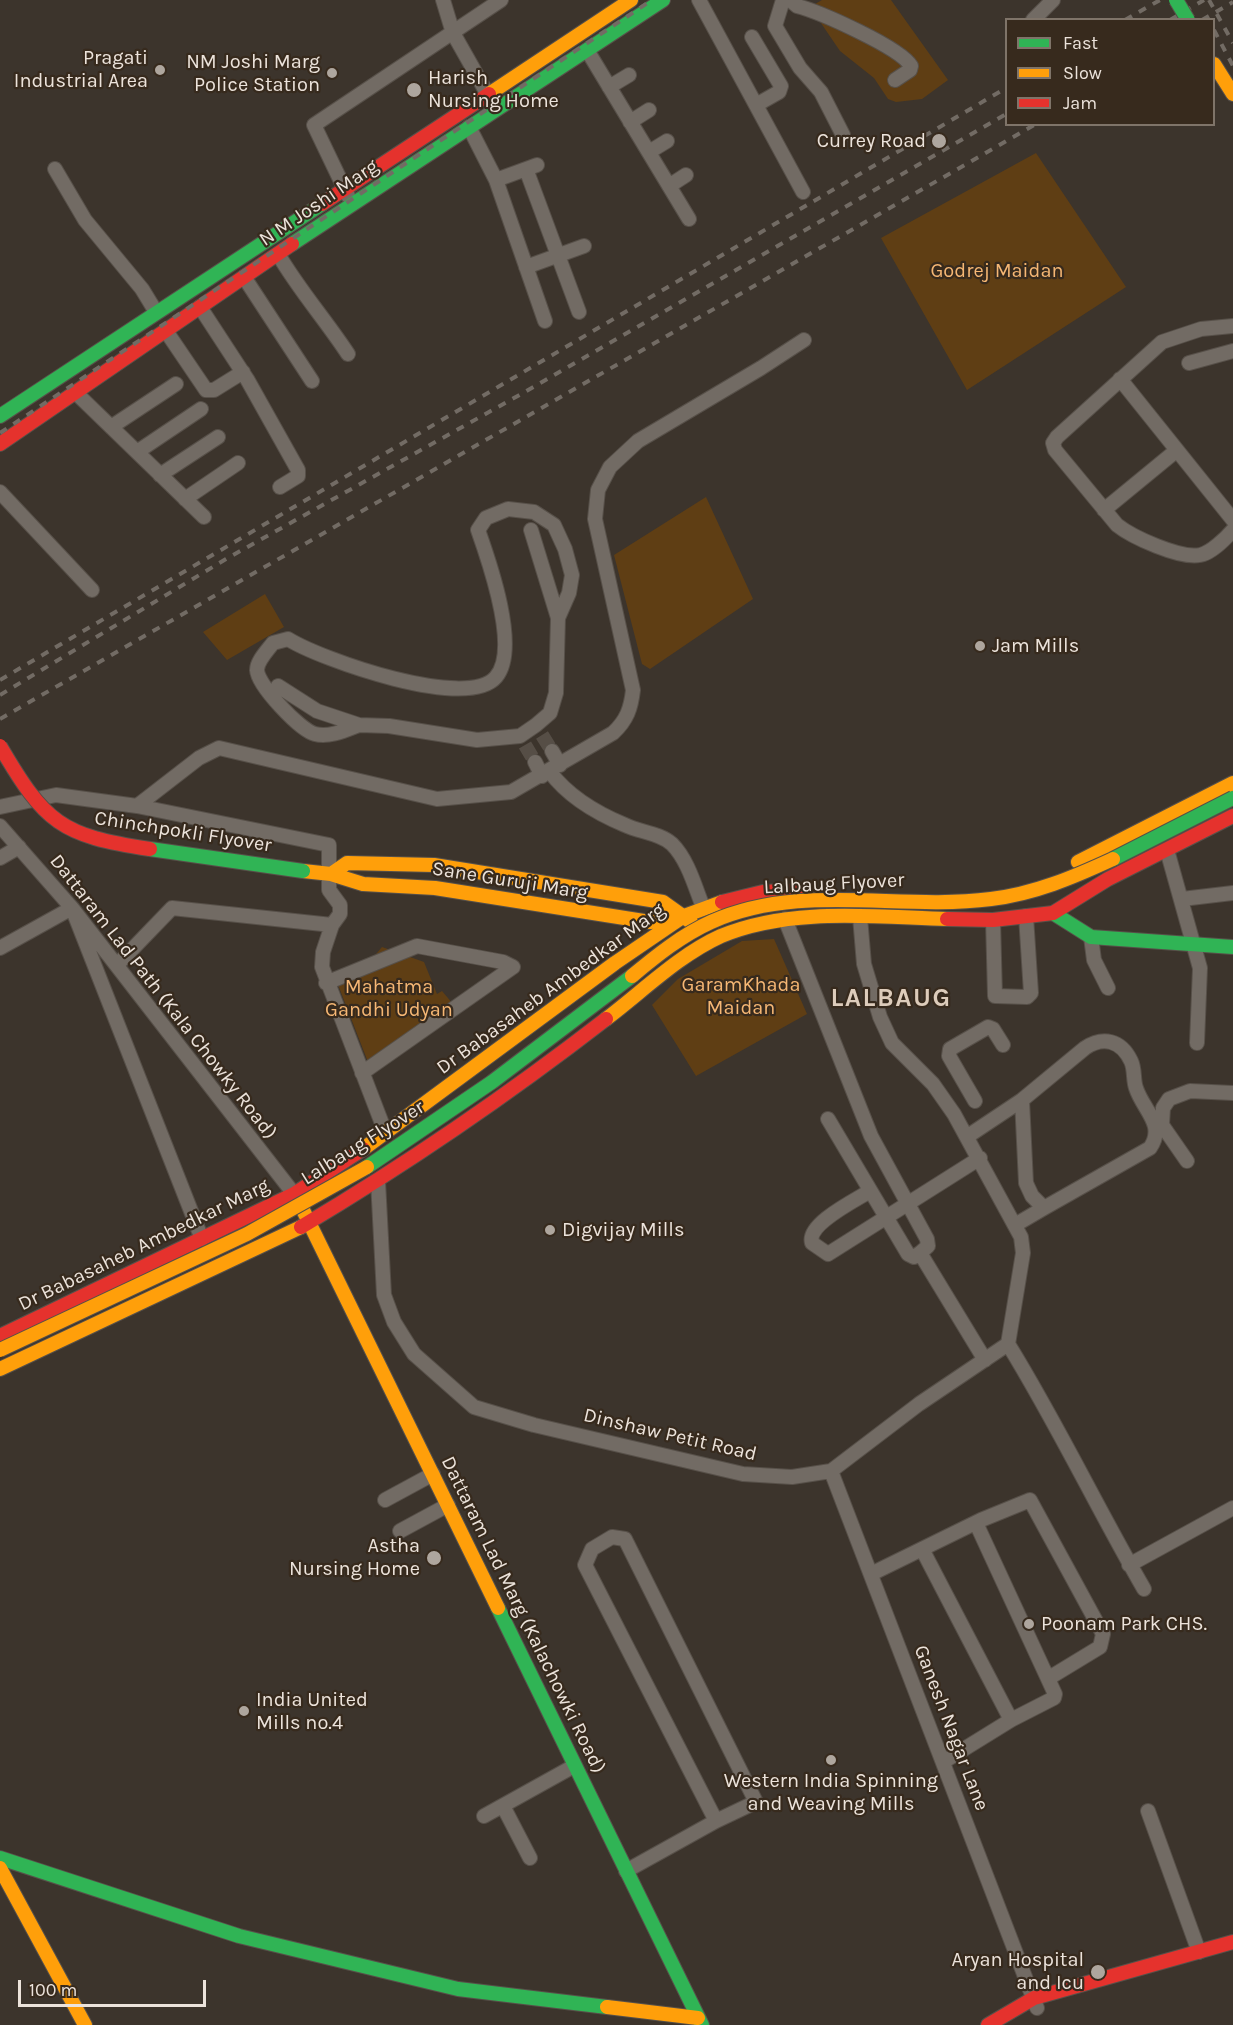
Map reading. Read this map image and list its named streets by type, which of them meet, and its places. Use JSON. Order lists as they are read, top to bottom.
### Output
{
  "streets": {
    "main road": [
      "N M Joshi Marg",
      "Chinchpokli Flyover",
      "Sane Guruji Marg",
      "Lalbaug Flyover",
      "Dr Babasaheb Ambedkar Marg",
      "Dattaram Lad Marg (Kalachowki Road)"
    ],
    "street": ["Dattaram Lad Path (Kala Chowky Road)", "Dinshaw Petit Road", "Ganesh Nagar Lane"]
  },
  "crossings": [
    ["Chinchpokli Flyover", "Sane Guruji Marg"],
    ["Sane Guruji Marg", "Dr Babasaheb Ambedkar Marg"],
    ["Dr Babasaheb Ambedkar Marg", "Dattaram Lad Path (Kala Chowky Road)"],
    ["Dr Babasaheb Ambedkar Marg", "Dattaram Lad Marg (Kalachowki Road)"],
    ["Dattaram Lad Path (Kala Chowky Road)", "Dattaram Lad Marg (Kalachowki Road)"],
    ["Dinshaw Petit Road", "Ganesh Nagar Lane"]
  ],
  "districts": ["LALBAUG"],
  "parks": ["Godrej Maidan", "GaramKhada Maidan", "Mahatma Gandhi Udyan"],
  "places": [
    "Pragati Industrial Area",
    "NM Joshi Marg Police Station",
    "Harish Nursing Home",
    "Currey Road",
    "Jam Mills",
    "Digvijay Mills",
    "Astha Nursing Home",
    "Poonam Park CHS.",
    "India United Mills no.4",
    "Western India Spinning and Weaving Mills",
    "Aryan Hospital and Icu"
  ],
  "legend": ["Fast", "Slow", "Jam"],
  "scale_bar": "100 m"
}
